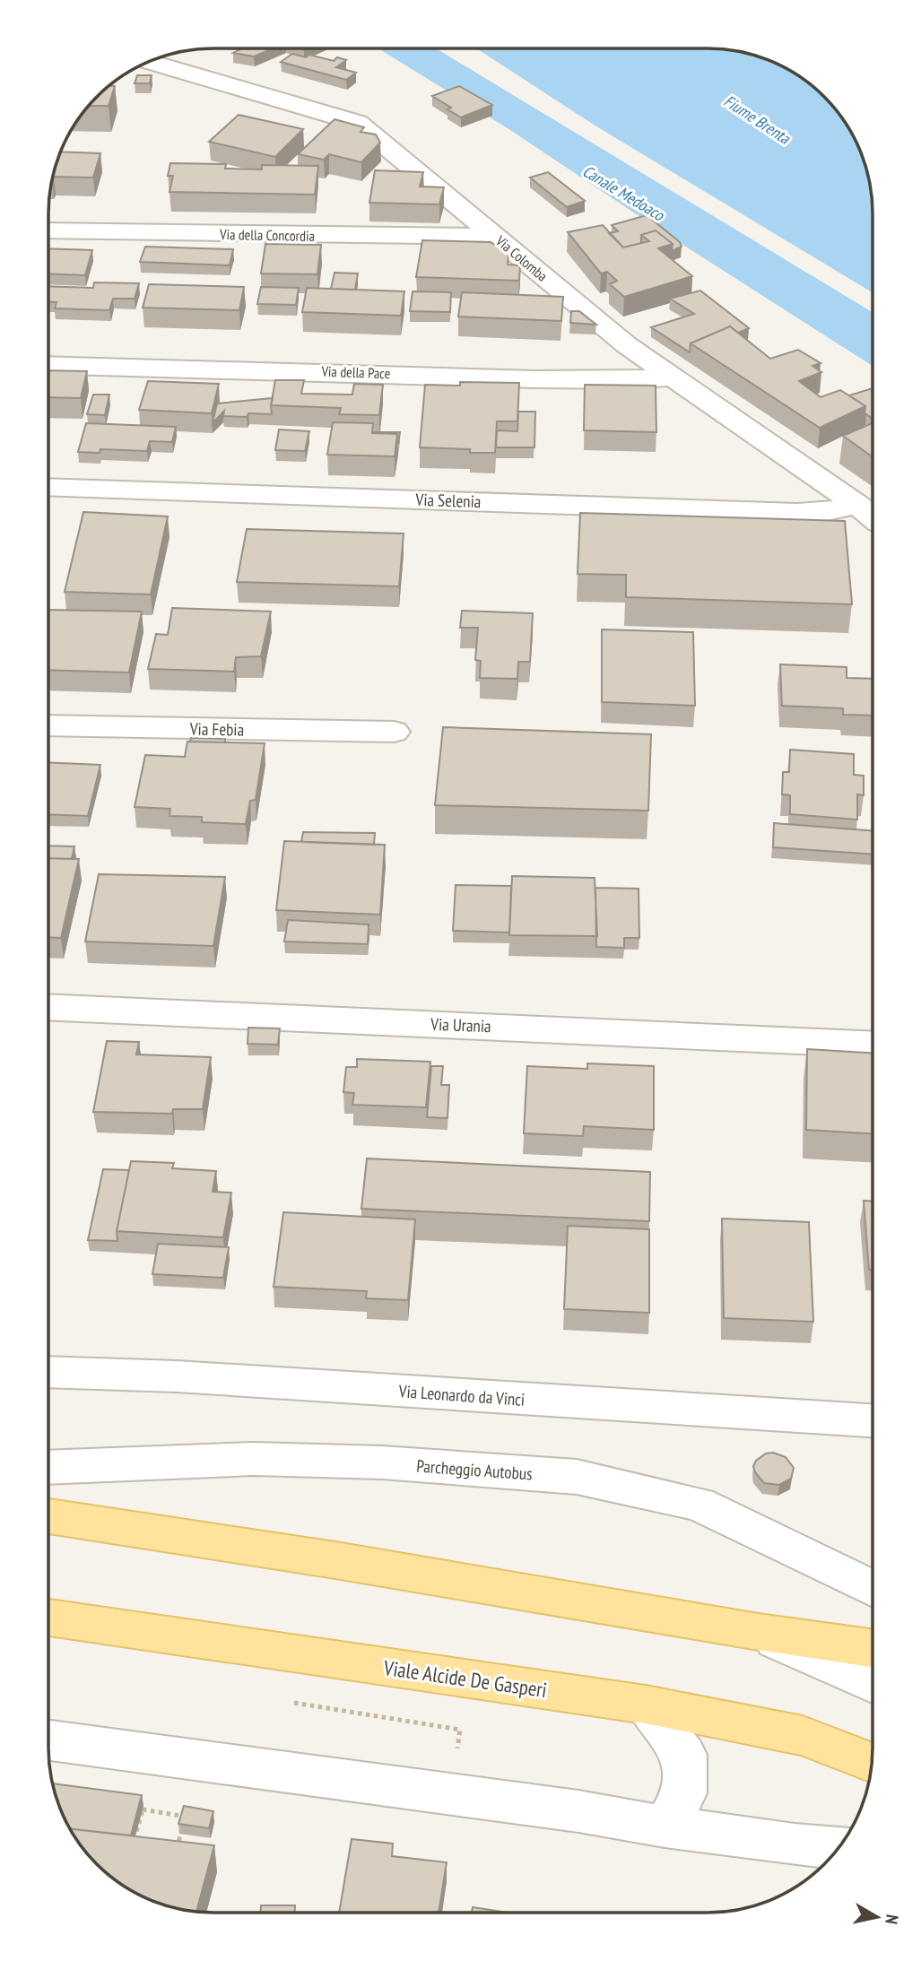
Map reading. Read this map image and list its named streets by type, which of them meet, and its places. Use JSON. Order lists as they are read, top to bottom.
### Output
{
  "streets": {
    "main road": ["Viale Alcide De Gasperi"],
    "street": [
      "Via della Concordia",
      "Via Colomba",
      "Via della Pace",
      "Via Selenia",
      "Via Febia",
      "Via Urania",
      "Via Leonardo da Vinci",
      "Parcheggio Autobus"
    ]
  },
  "crossings": [
    ["Via della Concordia", "Via Colomba"],
    ["Via Colomba", "Via della Pace"],
    ["Via Colomba", "Via Selenia"]
  ],
  "water": ["Fiume Brenta", "Canale Medoaco"],
  "north": "right"
}
